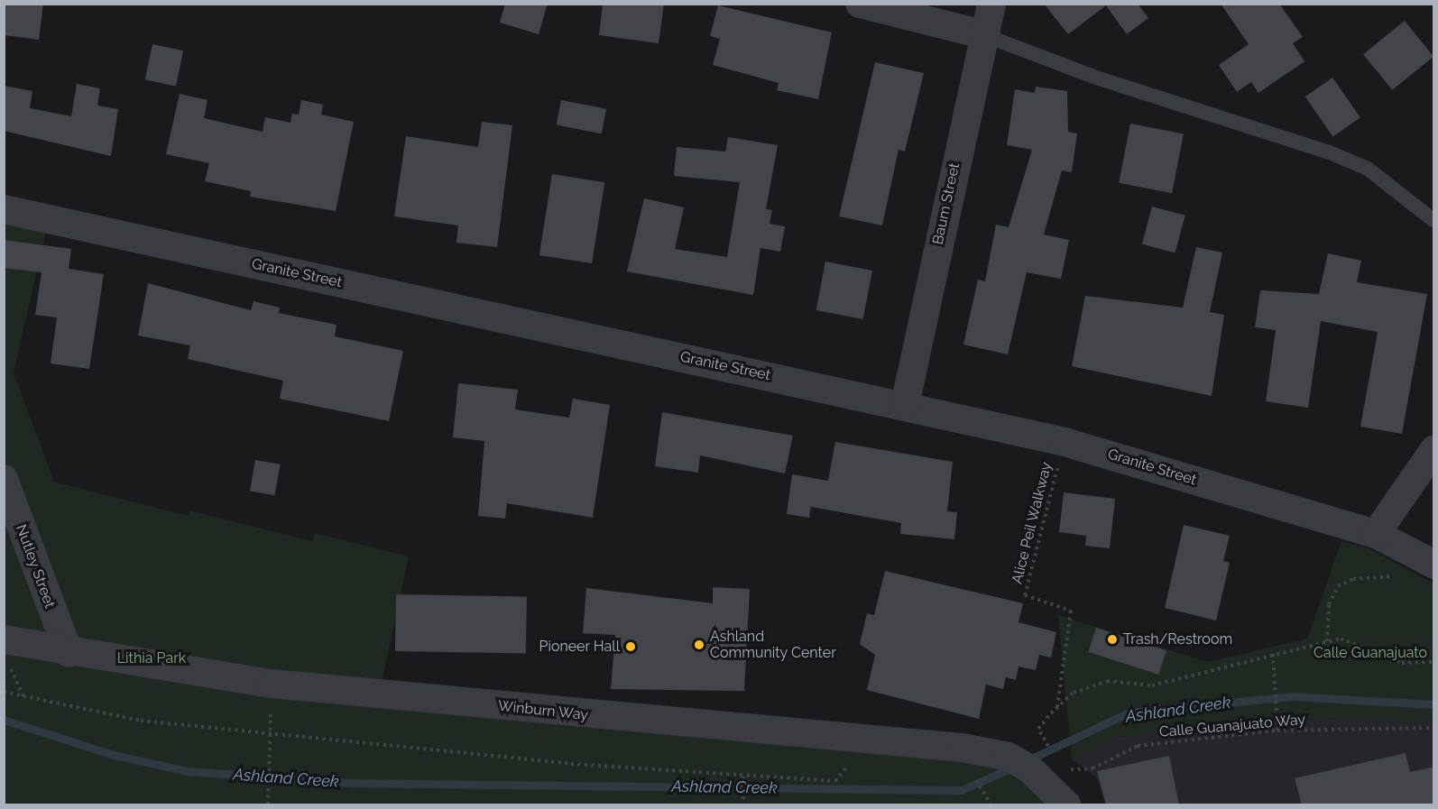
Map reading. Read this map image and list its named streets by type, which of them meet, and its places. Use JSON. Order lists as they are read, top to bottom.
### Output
{
  "streets": {
    "street": [
      "Baum Street",
      "Granite Street",
      "Nutley Street",
      "Winburn Way"
    ],
    "path": ["Alice Peil Walkway", "Calle Guanajuato Way"]
  },
  "crossings": [
    ["Baum Street", "Granite Street"],
    ["Granite Street", "Alice Peil Walkway"],
    ["Nutley Street", "Winburn Way"],
    ["Winburn Way", "Calle Guanajuato Way"]
  ],
  "water": ["Ashland Creek"],
  "parks": ["Calle Guanajuato", "Lithia Park"],
  "places": ["Trash/Restroom", "Ashland Community Center", "Pioneer Hall"]
}
